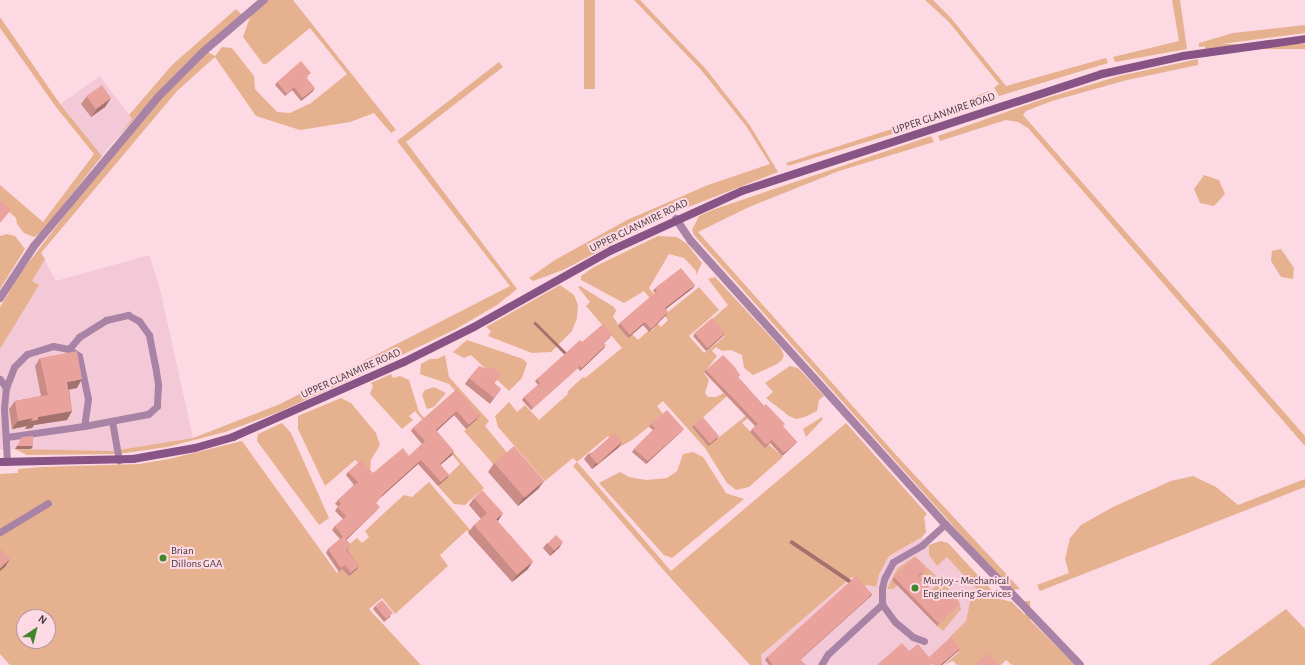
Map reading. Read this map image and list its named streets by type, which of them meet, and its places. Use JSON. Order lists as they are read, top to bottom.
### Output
{
  "streets": {
    "main road": ["UPPER GLANMIRE ROAD"]
  },
  "places": ["Brian Dillons GAA", "Murjoy - Mechanical Engineering Services"],
  "north": "top right"
}
